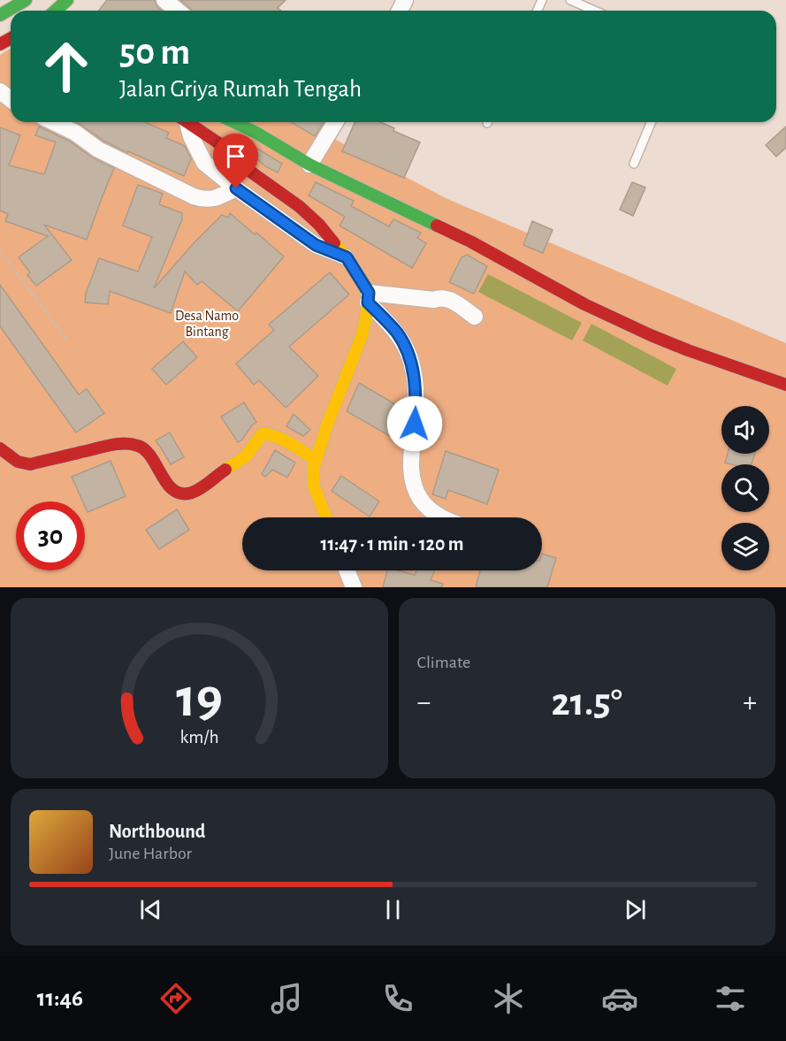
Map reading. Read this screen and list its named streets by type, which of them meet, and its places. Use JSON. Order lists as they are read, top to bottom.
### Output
{
  "parks": ["Desa Namo Bintang"],
  "page": {
    "turn": ["50 m", "Jalan Griya Rumah Tengah"],
    "limit": "30",
    "trip": "11:47 · 1 min · 120 m",
    "tile": "Climate",
    "heat": ["−", "21.5°", "+"],
    "song": ["Northbound", "June Harbor"],
    "tabs": "11:46",
    "gauge": ["19", "km/h"]
  }
}
